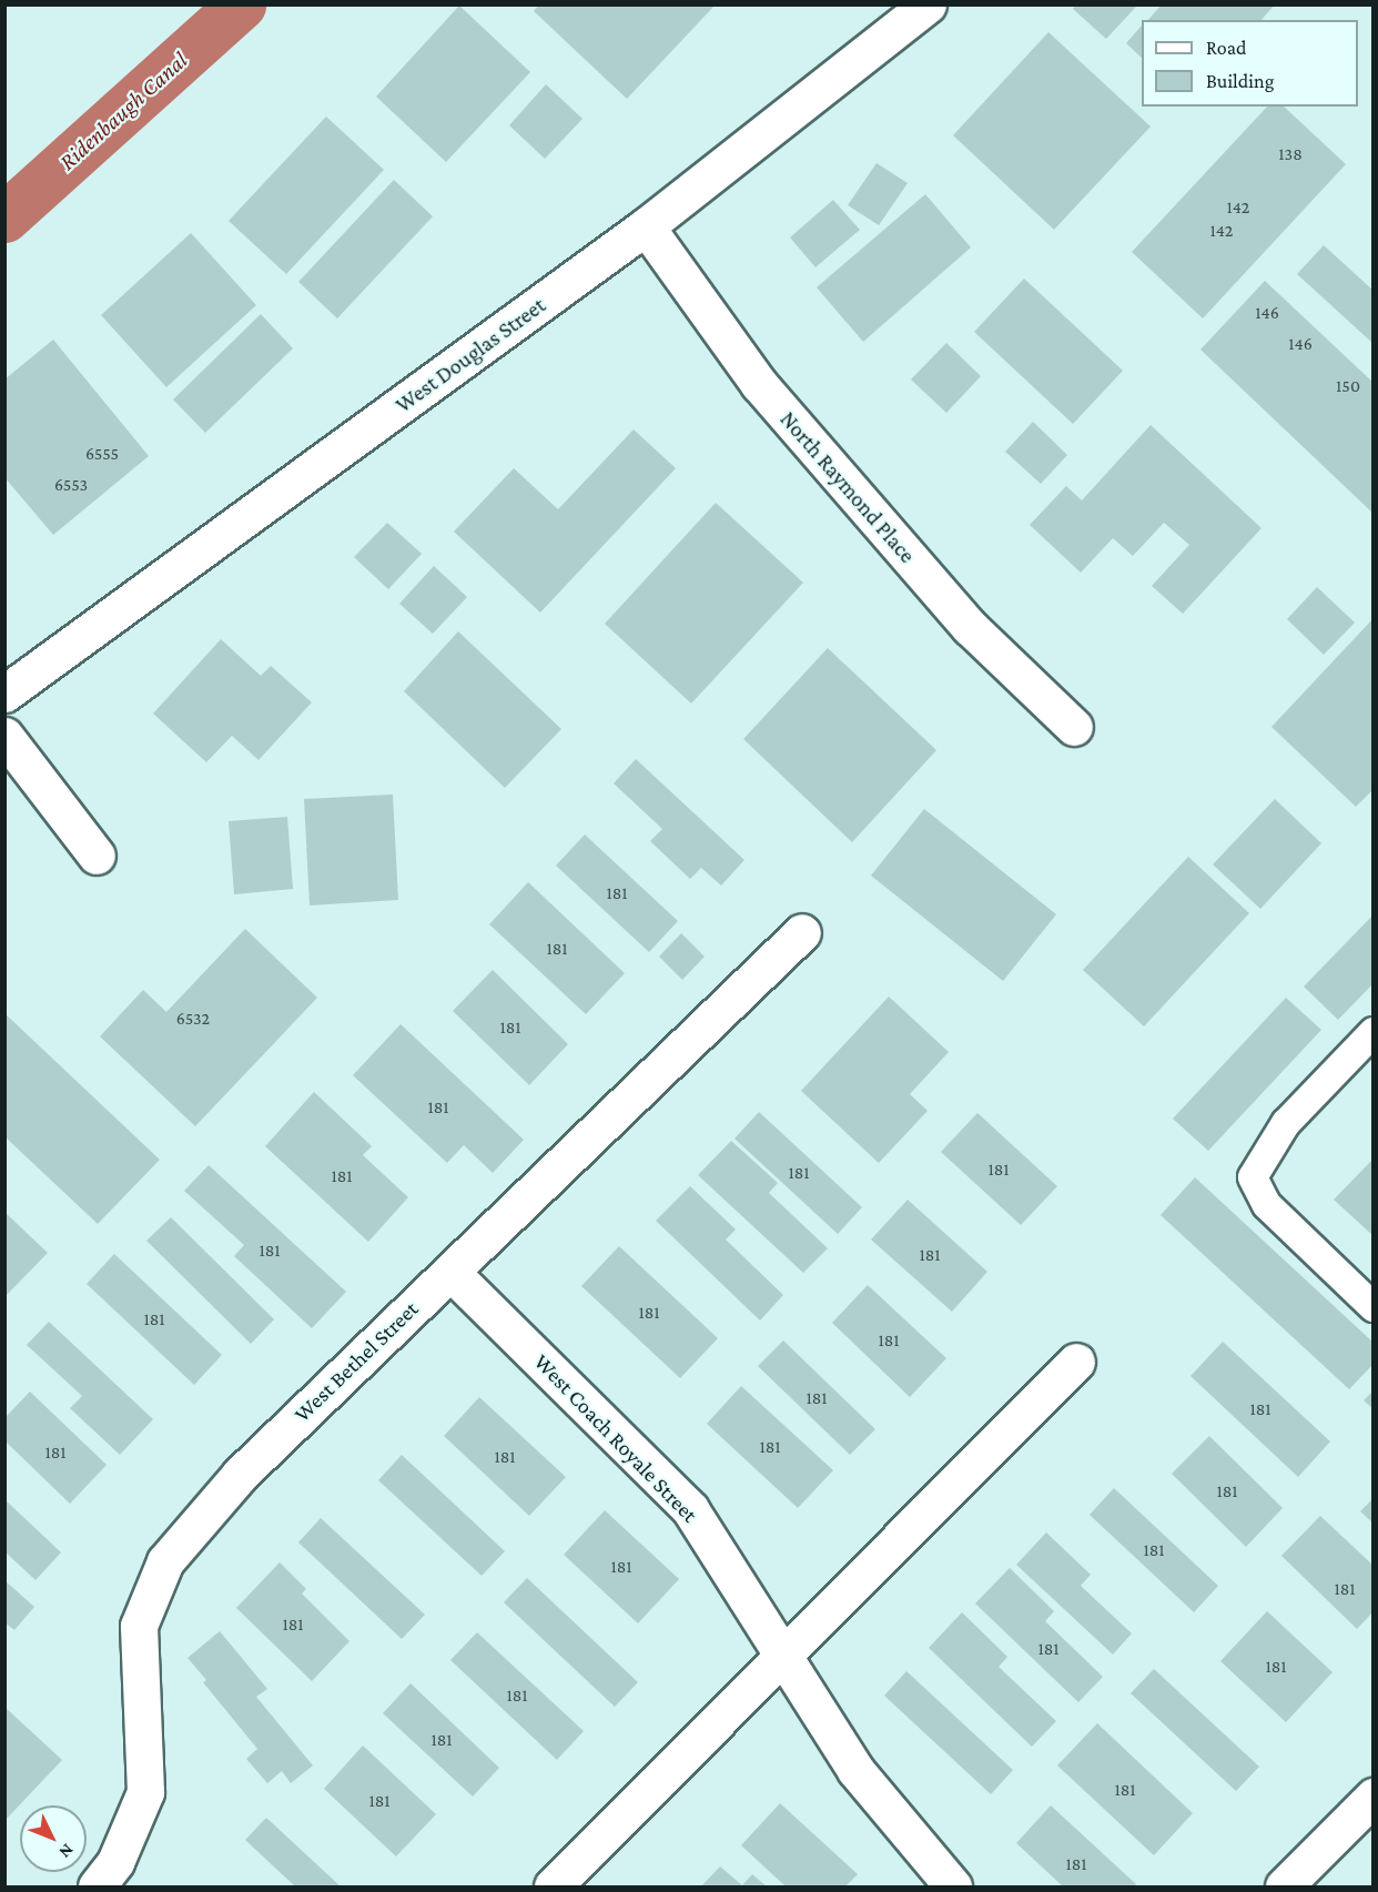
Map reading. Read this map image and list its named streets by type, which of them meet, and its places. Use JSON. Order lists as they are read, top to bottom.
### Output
{
  "streets": {
    "street": [
      "West Douglas Street",
      "North Raymond Place",
      "West Bethel Street",
      "West Coach Royale Street"
    ]
  },
  "crossings": [
    ["West Douglas Street", "North Raymond Place"],
    ["West Bethel Street", "West Coach Royale Street"]
  ],
  "water": ["Ridenbaugh Canal"],
  "house_numbers": [
    "138",
    "142",
    "142",
    "146",
    "146",
    "150",
    "6555",
    "6553",
    "181",
    "181",
    "6532",
    "181",
    "181",
    "181",
    "181",
    "181",
    "181",
    "181",
    "181",
    "181",
    "181",
    "181",
    "181",
    "181",
    "181",
    "181",
    "181",
    "181",
    "181",
    "181",
    "181",
    "181",
    "181",
    "181",
    "181",
    "181",
    "181",
    "181"
  ],
  "legend": ["Road", "Building"],
  "north": "bottom right"
}
